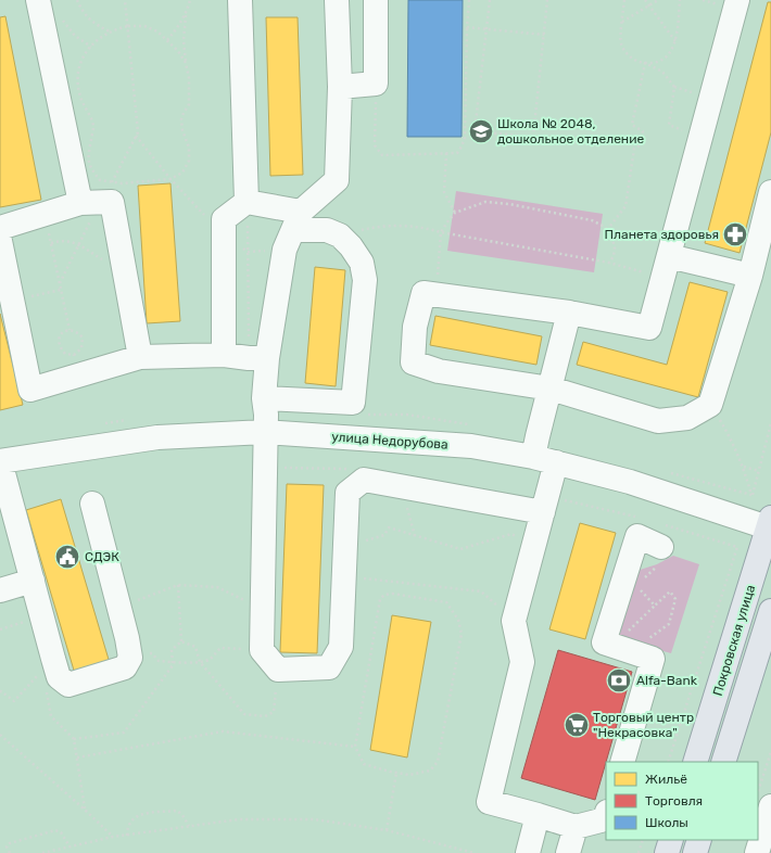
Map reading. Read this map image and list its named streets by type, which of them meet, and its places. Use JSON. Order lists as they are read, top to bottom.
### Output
{
  "streets": {
    "main road": ["Покровская улица"],
    "street": ["улица Недорубова"]
  },
  "crossings": [
    ["улица Недорубова", "Покровская улица"]
  ],
  "places": {
    "school or university": ["Школа № 2048, дошкольное отделение"],
    "pharmacy": ["Планета здоровья"],
    "public building": ["СДЭК"],
    "bank": ["Alfa-Bank"],
    "supermarket": ["Торговый центр \"Некрасовка\""]
  },
  "legend": ["Жильё", "Торговля", "Школы"]
}
